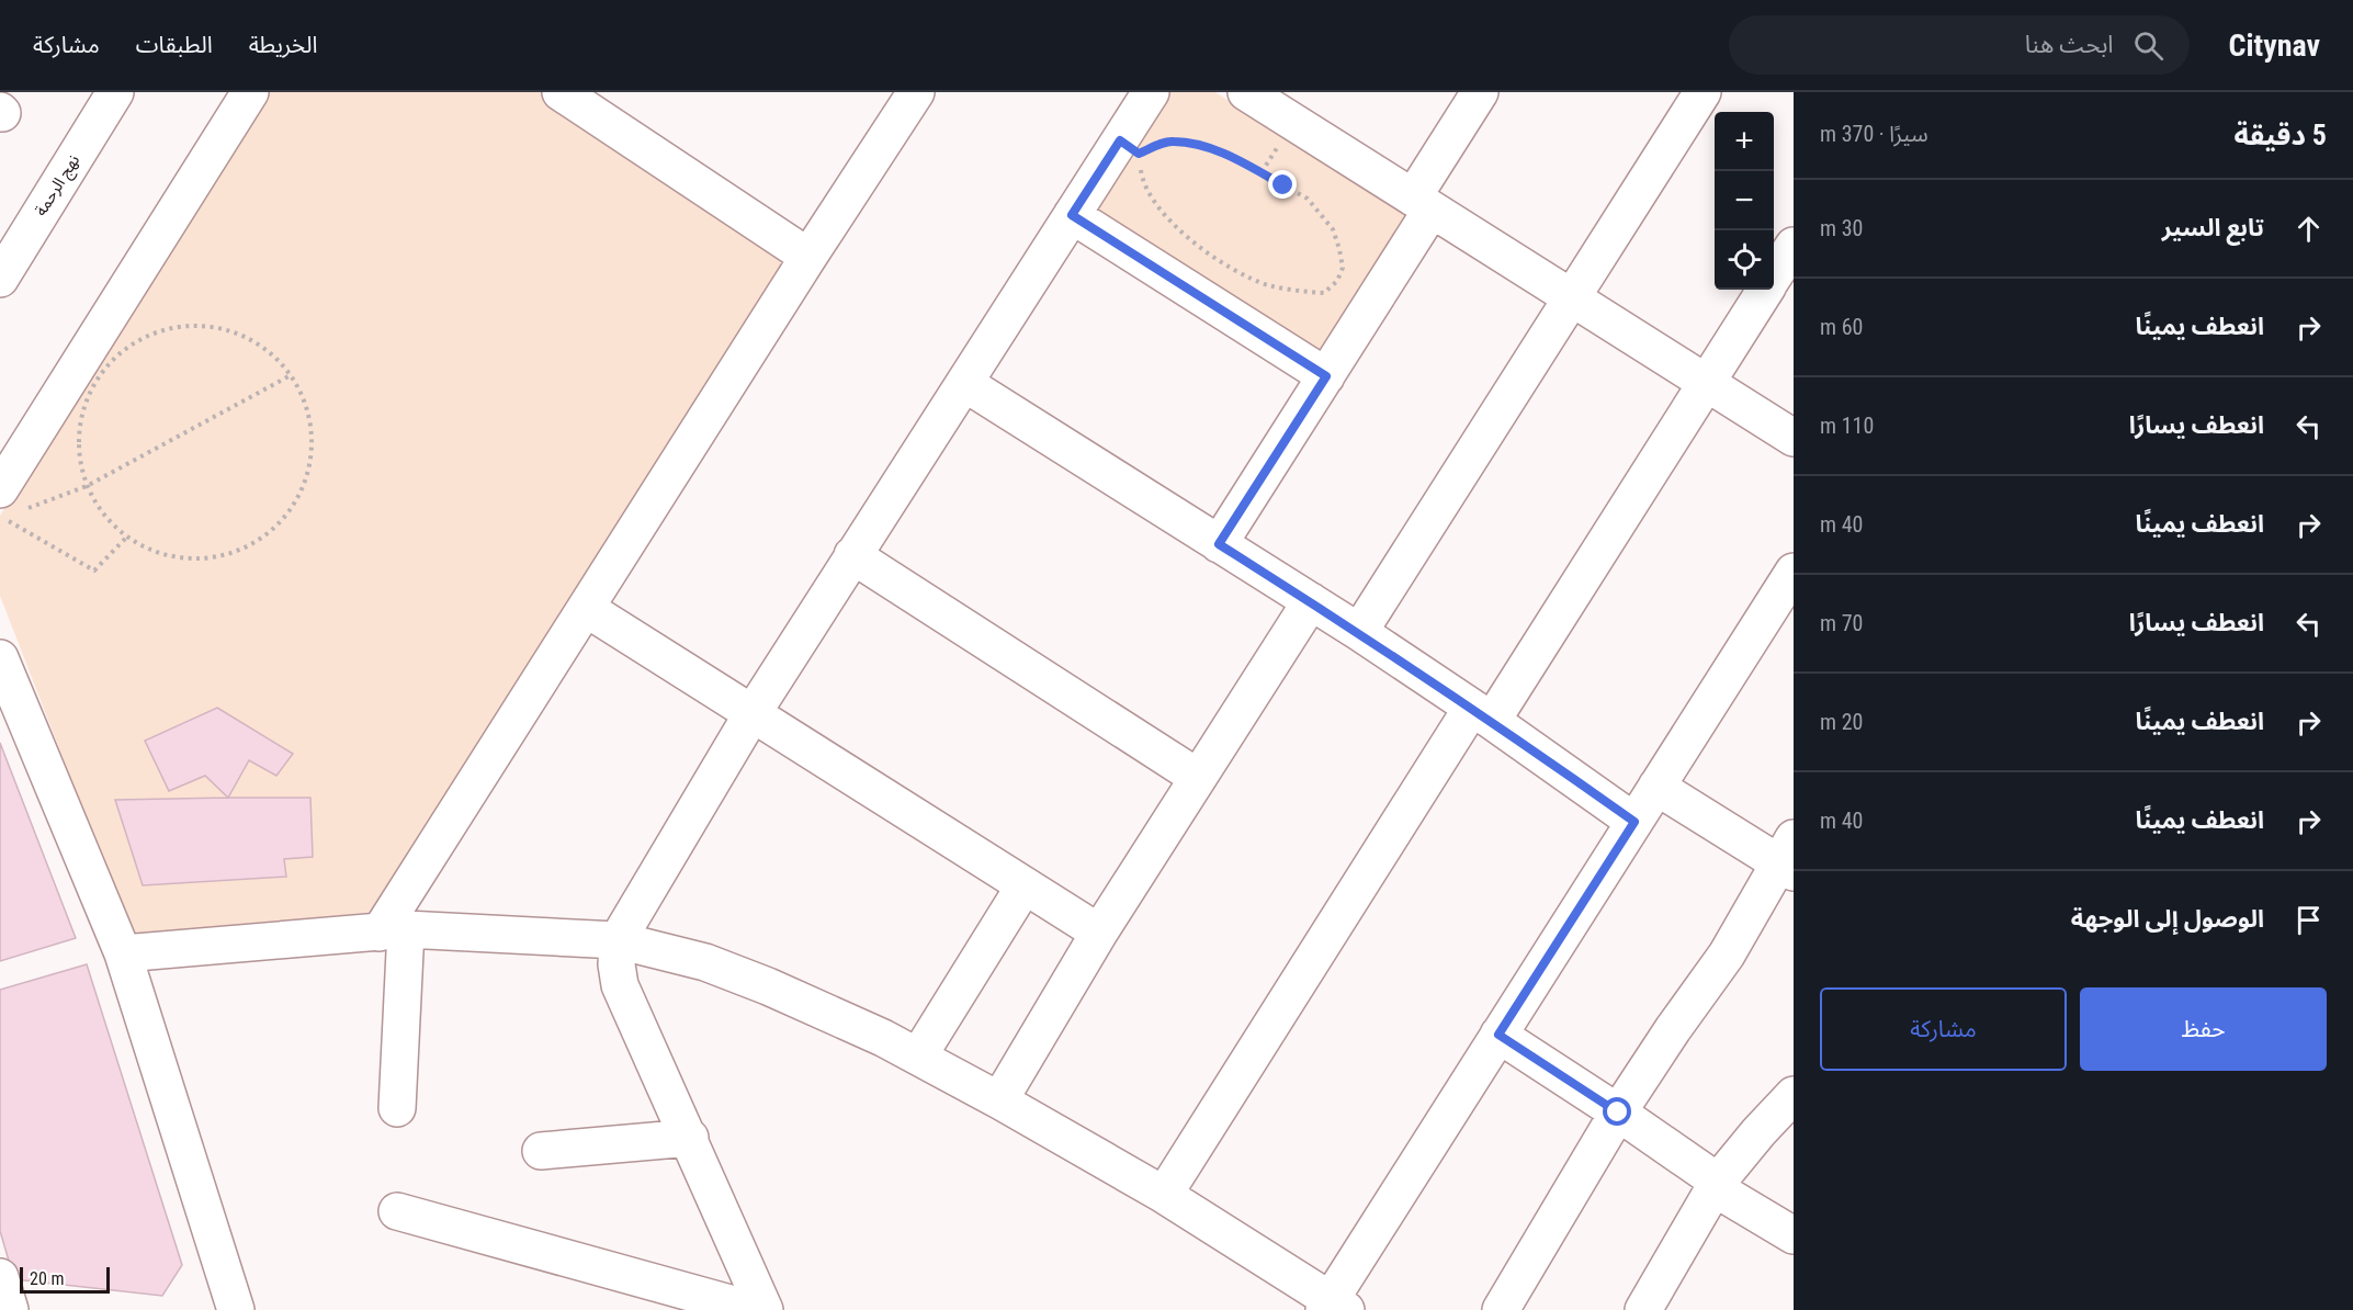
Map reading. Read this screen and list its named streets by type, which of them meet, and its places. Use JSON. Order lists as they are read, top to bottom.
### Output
{
  "streets": {
    "street": ["نهج الرحمة"]
  },
  "scale_bar": "20 m",
  "page": {
    "header": "Citynav",
    "search": "ابحث هنا",
    "nav": ["الخريطة", "الطبقات", "مشاركة"],
    "heading": ["5 دقيقة", "سيرًا · 370 m"],
    "map_buttons": ["+", "−"],
    "list": [
      ["تابع السير", "30 m"],
      ["انعطف يمينًا", "60 m"],
      ["انعطف يسارًا", "110 m"],
      ["انعطف يمينًا", "40 m"],
      ["انعطف يسارًا", "70 m"],
      ["انعطف يمينًا", "20 m"],
      ["انعطف يمينًا", "40 m"],
      "الوصول إلى الوجهة"
    ],
    "buttons": ["حفظ", "مشاركة"],
    "scale": "20 m"
  }
}
